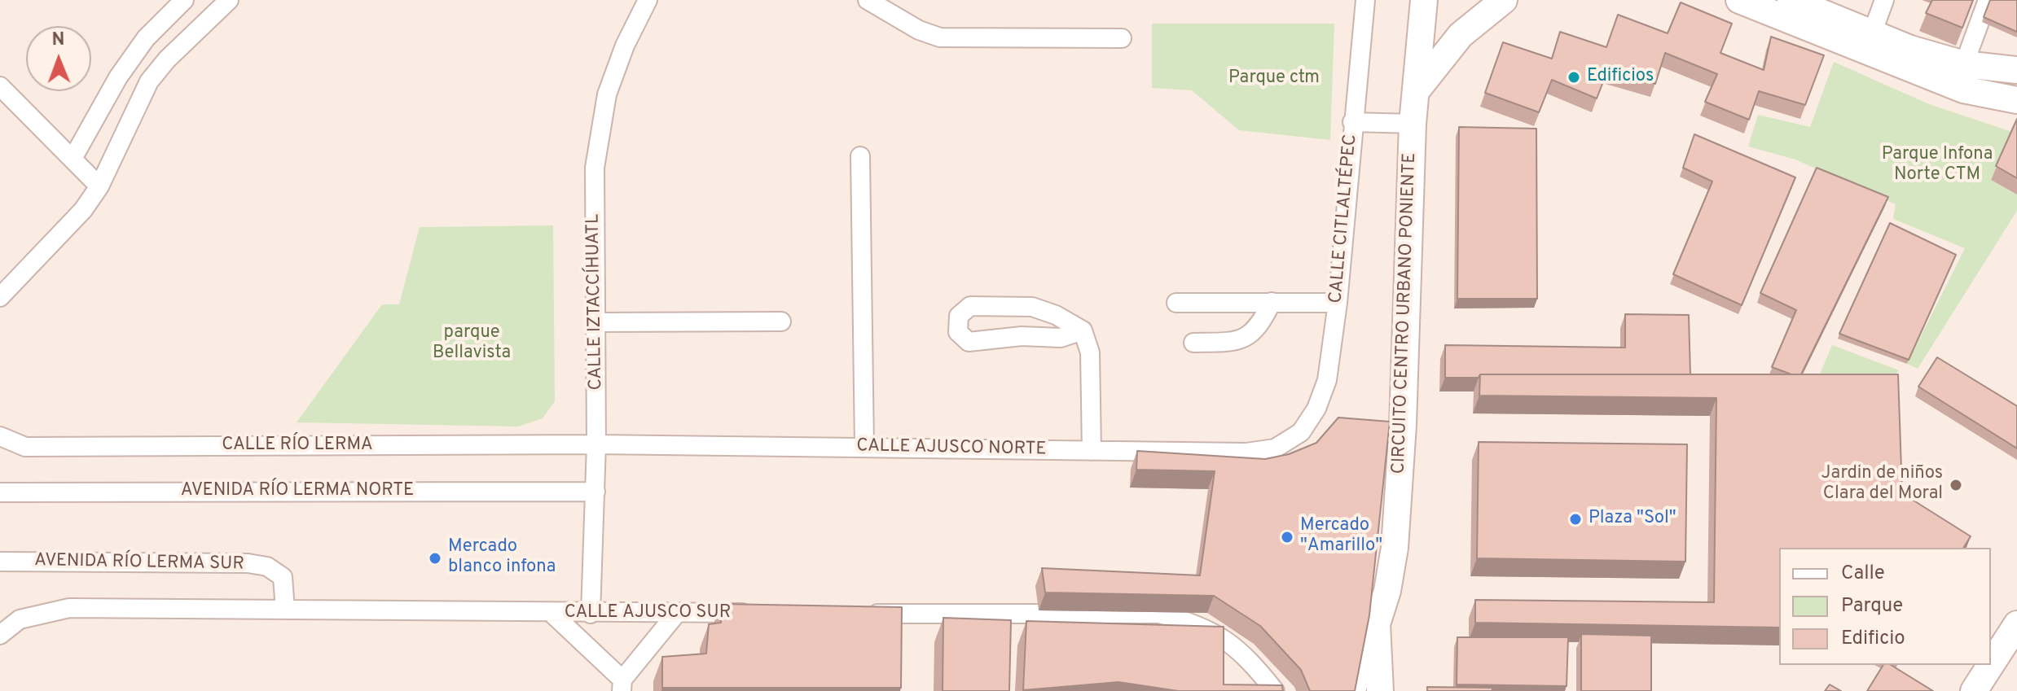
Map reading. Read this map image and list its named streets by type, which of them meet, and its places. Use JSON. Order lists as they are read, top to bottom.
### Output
{
  "streets": {
    "street": [
      "CALLE CITLALTÉPEC",
      "CALLE IZTACCÍHUATL",
      "CIRCUITO CENTRO URBANO PONIENTE",
      "CALLE RÍO LERMA",
      "CALLE AJUSCO NORTE",
      "AVENIDA RÍO LERMA NORTE",
      "AVENIDA RÍO LERMA SUR",
      "CALLE AJUSCO SUR"
    ]
  },
  "crossings": [
    ["CALLE CITLALTÉPEC", "CALLE AJUSCO NORTE"],
    ["CALLE IZTACCÍHUATL", "CALLE RÍO LERMA"],
    ["CALLE IZTACCÍHUATL", "CALLE AJUSCO NORTE"],
    ["CALLE IZTACCÍHUATL", "AVENIDA RÍO LERMA NORTE"],
    ["CALLE IZTACCÍHUATL", "CALLE AJUSCO SUR"],
    ["CALLE RÍO LERMA", "CALLE AJUSCO NORTE"],
    ["AVENIDA RÍO LERMA SUR", "CALLE AJUSCO SUR"]
  ],
  "parks": ["Parque ctm", "Parque Infona Norte CTM", "parque Bellavista"],
  "places": [
    "Edificios",
    "Jardin de niños Clara del Moral",
    "Plaza \"Sol\"",
    "Mercado \"Amarillo\"",
    "Mercado blanco infona"
  ],
  "legend": ["Calle", "Parque", "Edificio"],
  "north": "top"
}
